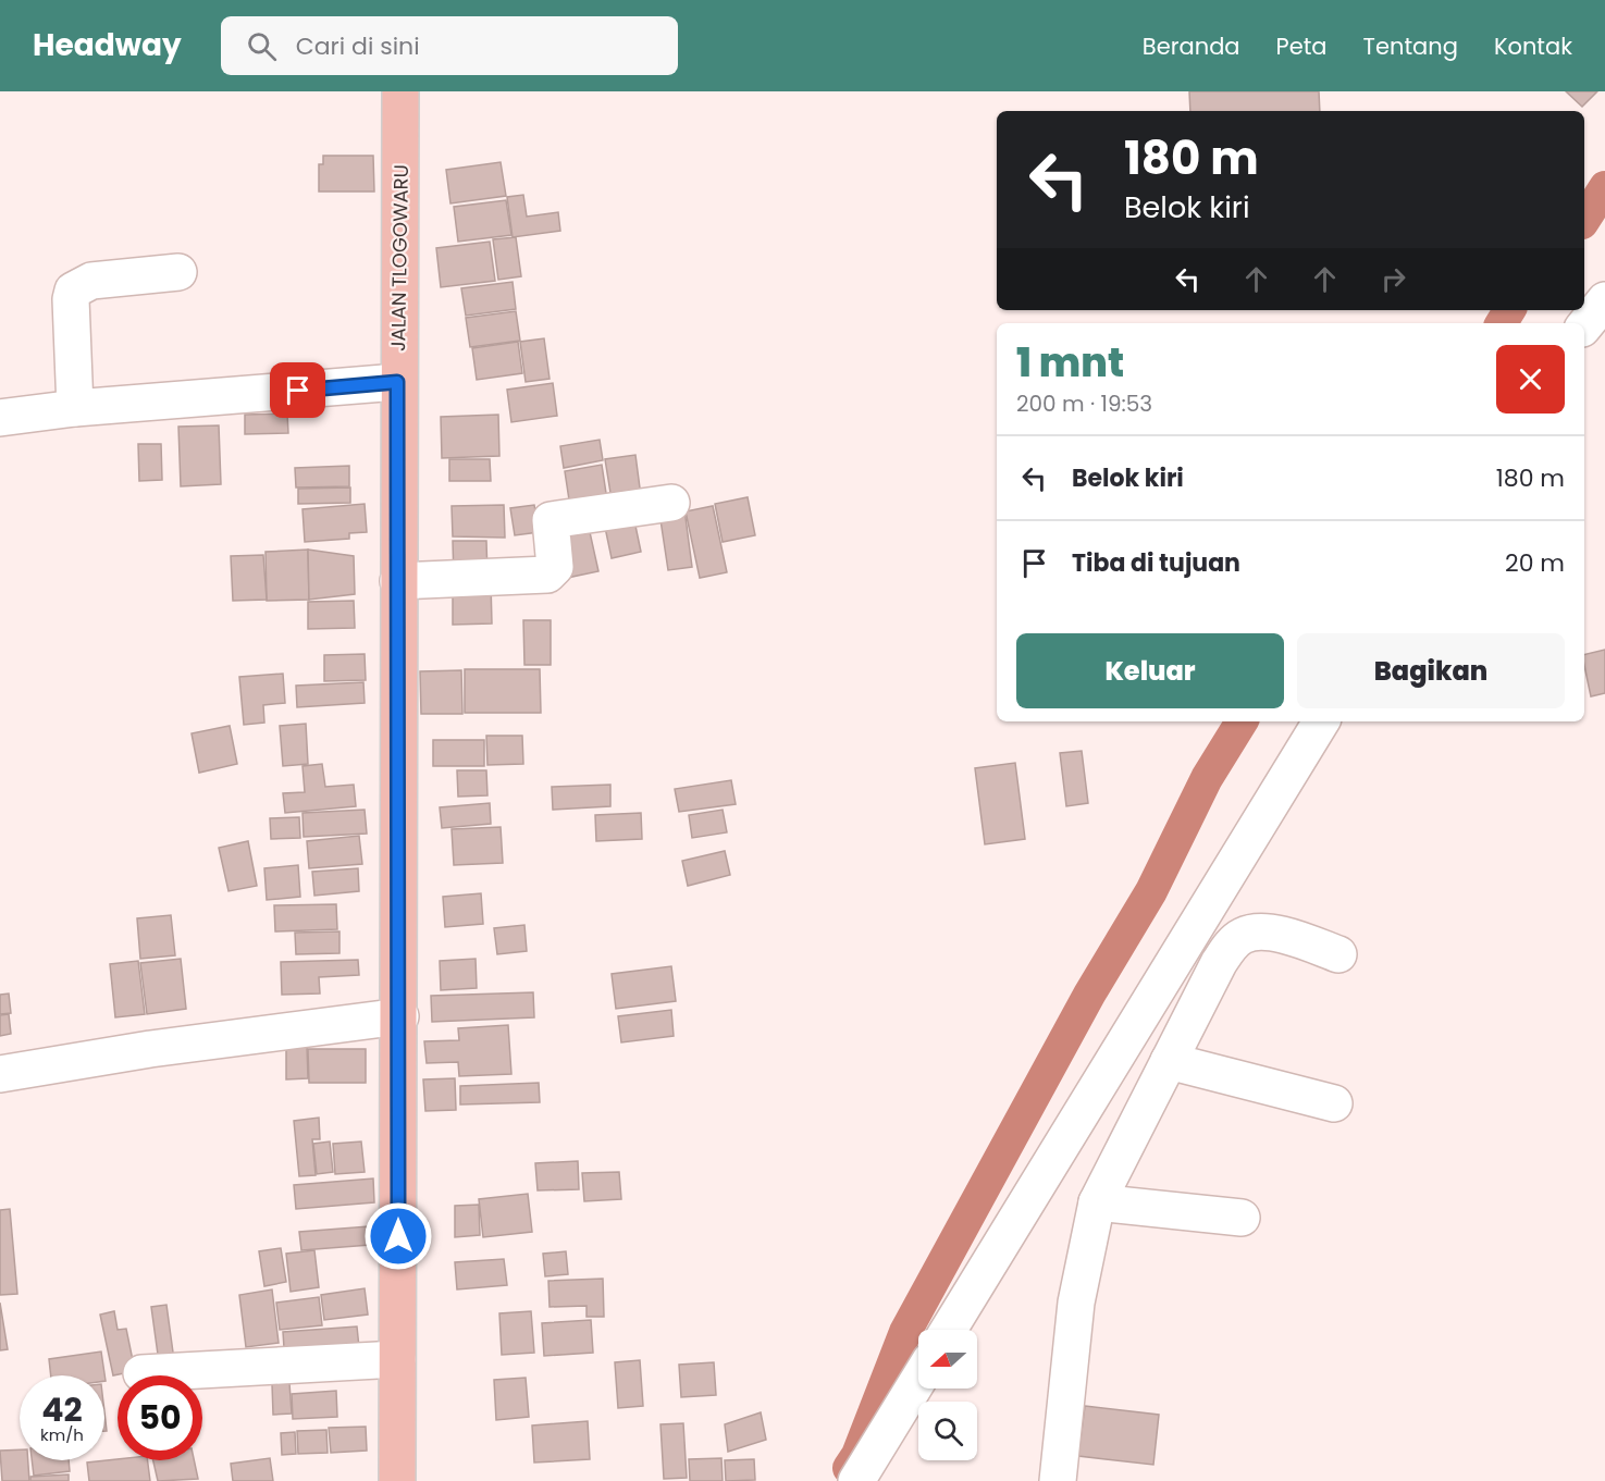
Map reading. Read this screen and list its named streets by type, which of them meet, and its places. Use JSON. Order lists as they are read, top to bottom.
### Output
{
  "streets": {
    "main road": ["JALAN TLOGOWARU"]
  },
  "north": "left",
  "page": {
    "header": "Headway",
    "search": "Cari di sini",
    "nav": [
      "Beranda",
      "Peta",
      "Tentang",
      "Kontak"
    ],
    "turn": ["180 m", "Belok kiri"],
    "heading": ["1 mnt", "200 m · 19:53"],
    "list": [
      {
        "name": "Belok kiri",
        "value": "180 m"
      },
      {
        "name": "Tiba di tujuan",
        "value": "20 m"
      }
    ],
    "buttons": ["Keluar", "Bagikan"],
    "speed": "42 km/h",
    "limit": "50"
  }
}
